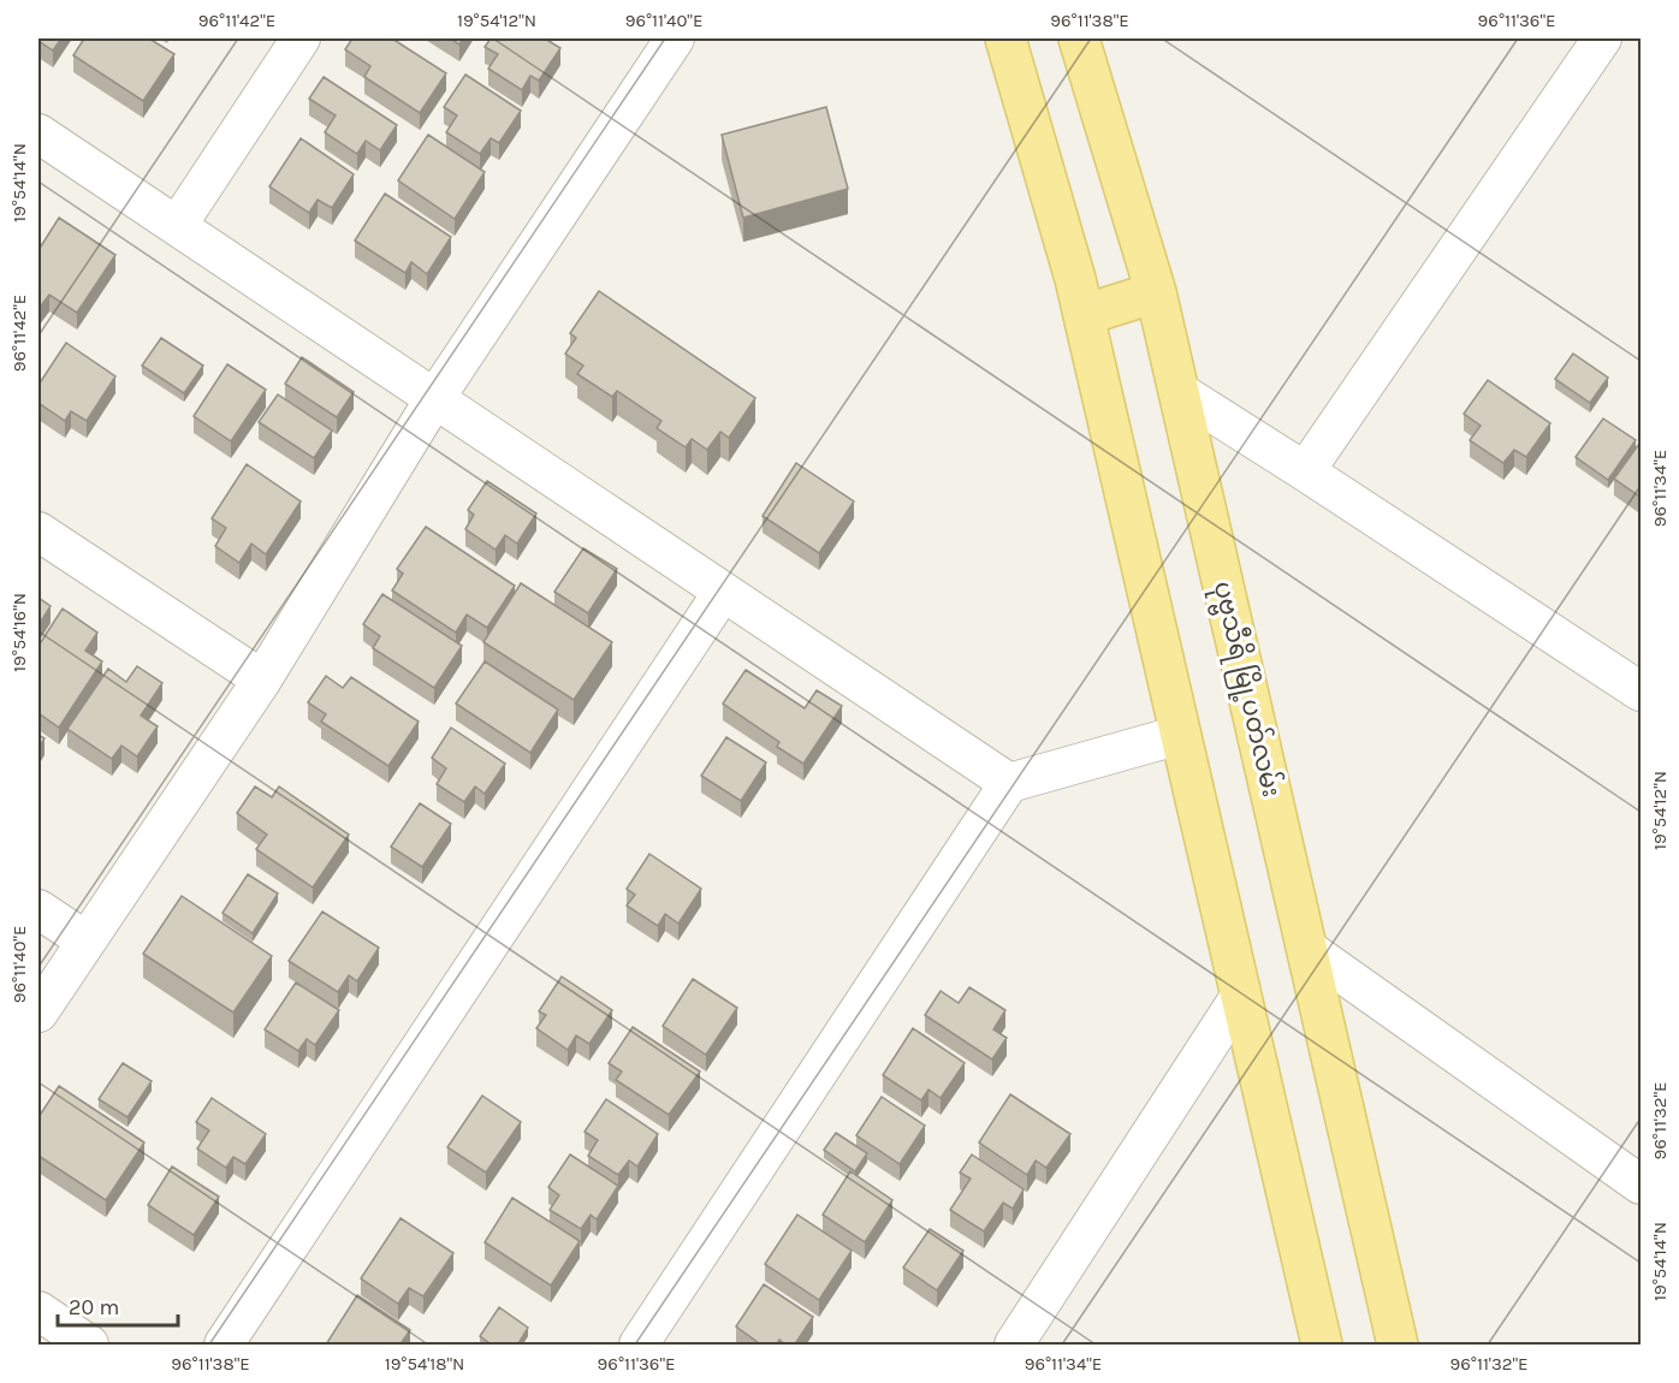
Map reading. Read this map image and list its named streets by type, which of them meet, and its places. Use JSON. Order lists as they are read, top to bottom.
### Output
{
  "streets": {
    "main road": ["ပုဗ္ဗသီရိ မြို့ပတ်လမ်း"]
  },
  "scale_bar": "20 m",
  "coordinates": [
    "96°11'42\"E",
    "19°54'12\"N",
    "96°11'40\"E",
    "96°11'38\"E",
    "96°11'36\"E",
    "19°54'14\"N",
    "96°11'34\"E",
    "19°54'16\"N",
    "96°11'32\"E",
    "19°54'18\"N"
  ]
}
